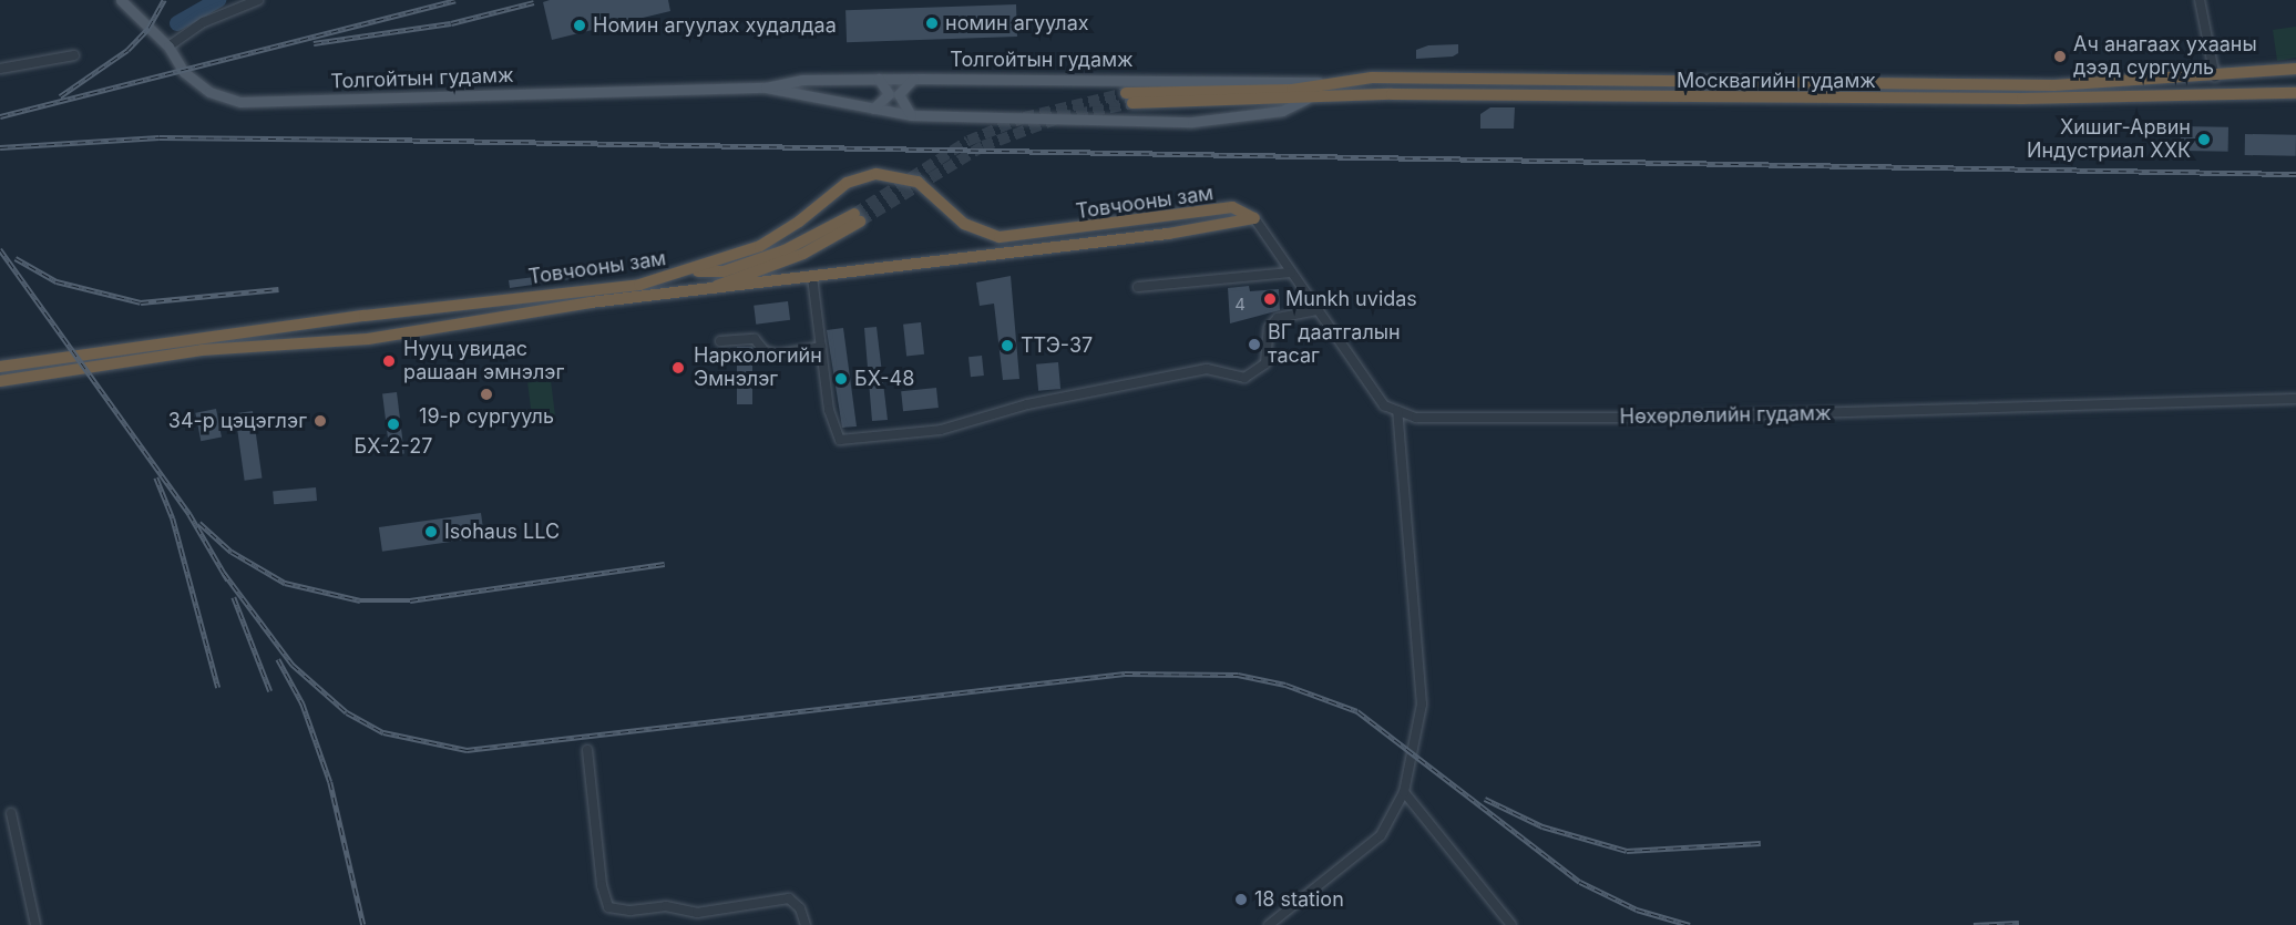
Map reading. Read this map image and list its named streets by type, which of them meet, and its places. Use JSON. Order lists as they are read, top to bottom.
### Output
{
  "streets": {
    "highway": ["Москвагийн гудамж", "Товчооны зам"],
    "main road": ["Толгойтын гудамж"],
    "street": ["Нөхөрлөлийн гудамж"]
  },
  "crossings": [
    ["Толгойтын гудамж", "Москвагийн гудамж"],
    ["Товчооны зам", "Нөхөрлөлийн гудамж"]
  ],
  "places": [
    "номин агуулах",
    "Номин агуулах худалдаа",
    "Ач анагаах ухааны дээд сургууль",
    "Хишиг-Арвин Индустриал ХХК",
    "Munkh uvidas",
    "ВГ даатгалын тасаг",
    "ТТЭ-37",
    "Нууц увидас рашаан эмнэлэг",
    "Наркологийн Эмнэлэг",
    "БХ-48",
    "19-р сургууль",
    "34-р цэцэглэг",
    "БХ-2-27",
    "Isohaus LLC",
    "18 station"
  ],
  "house_numbers": ["4"]
}
